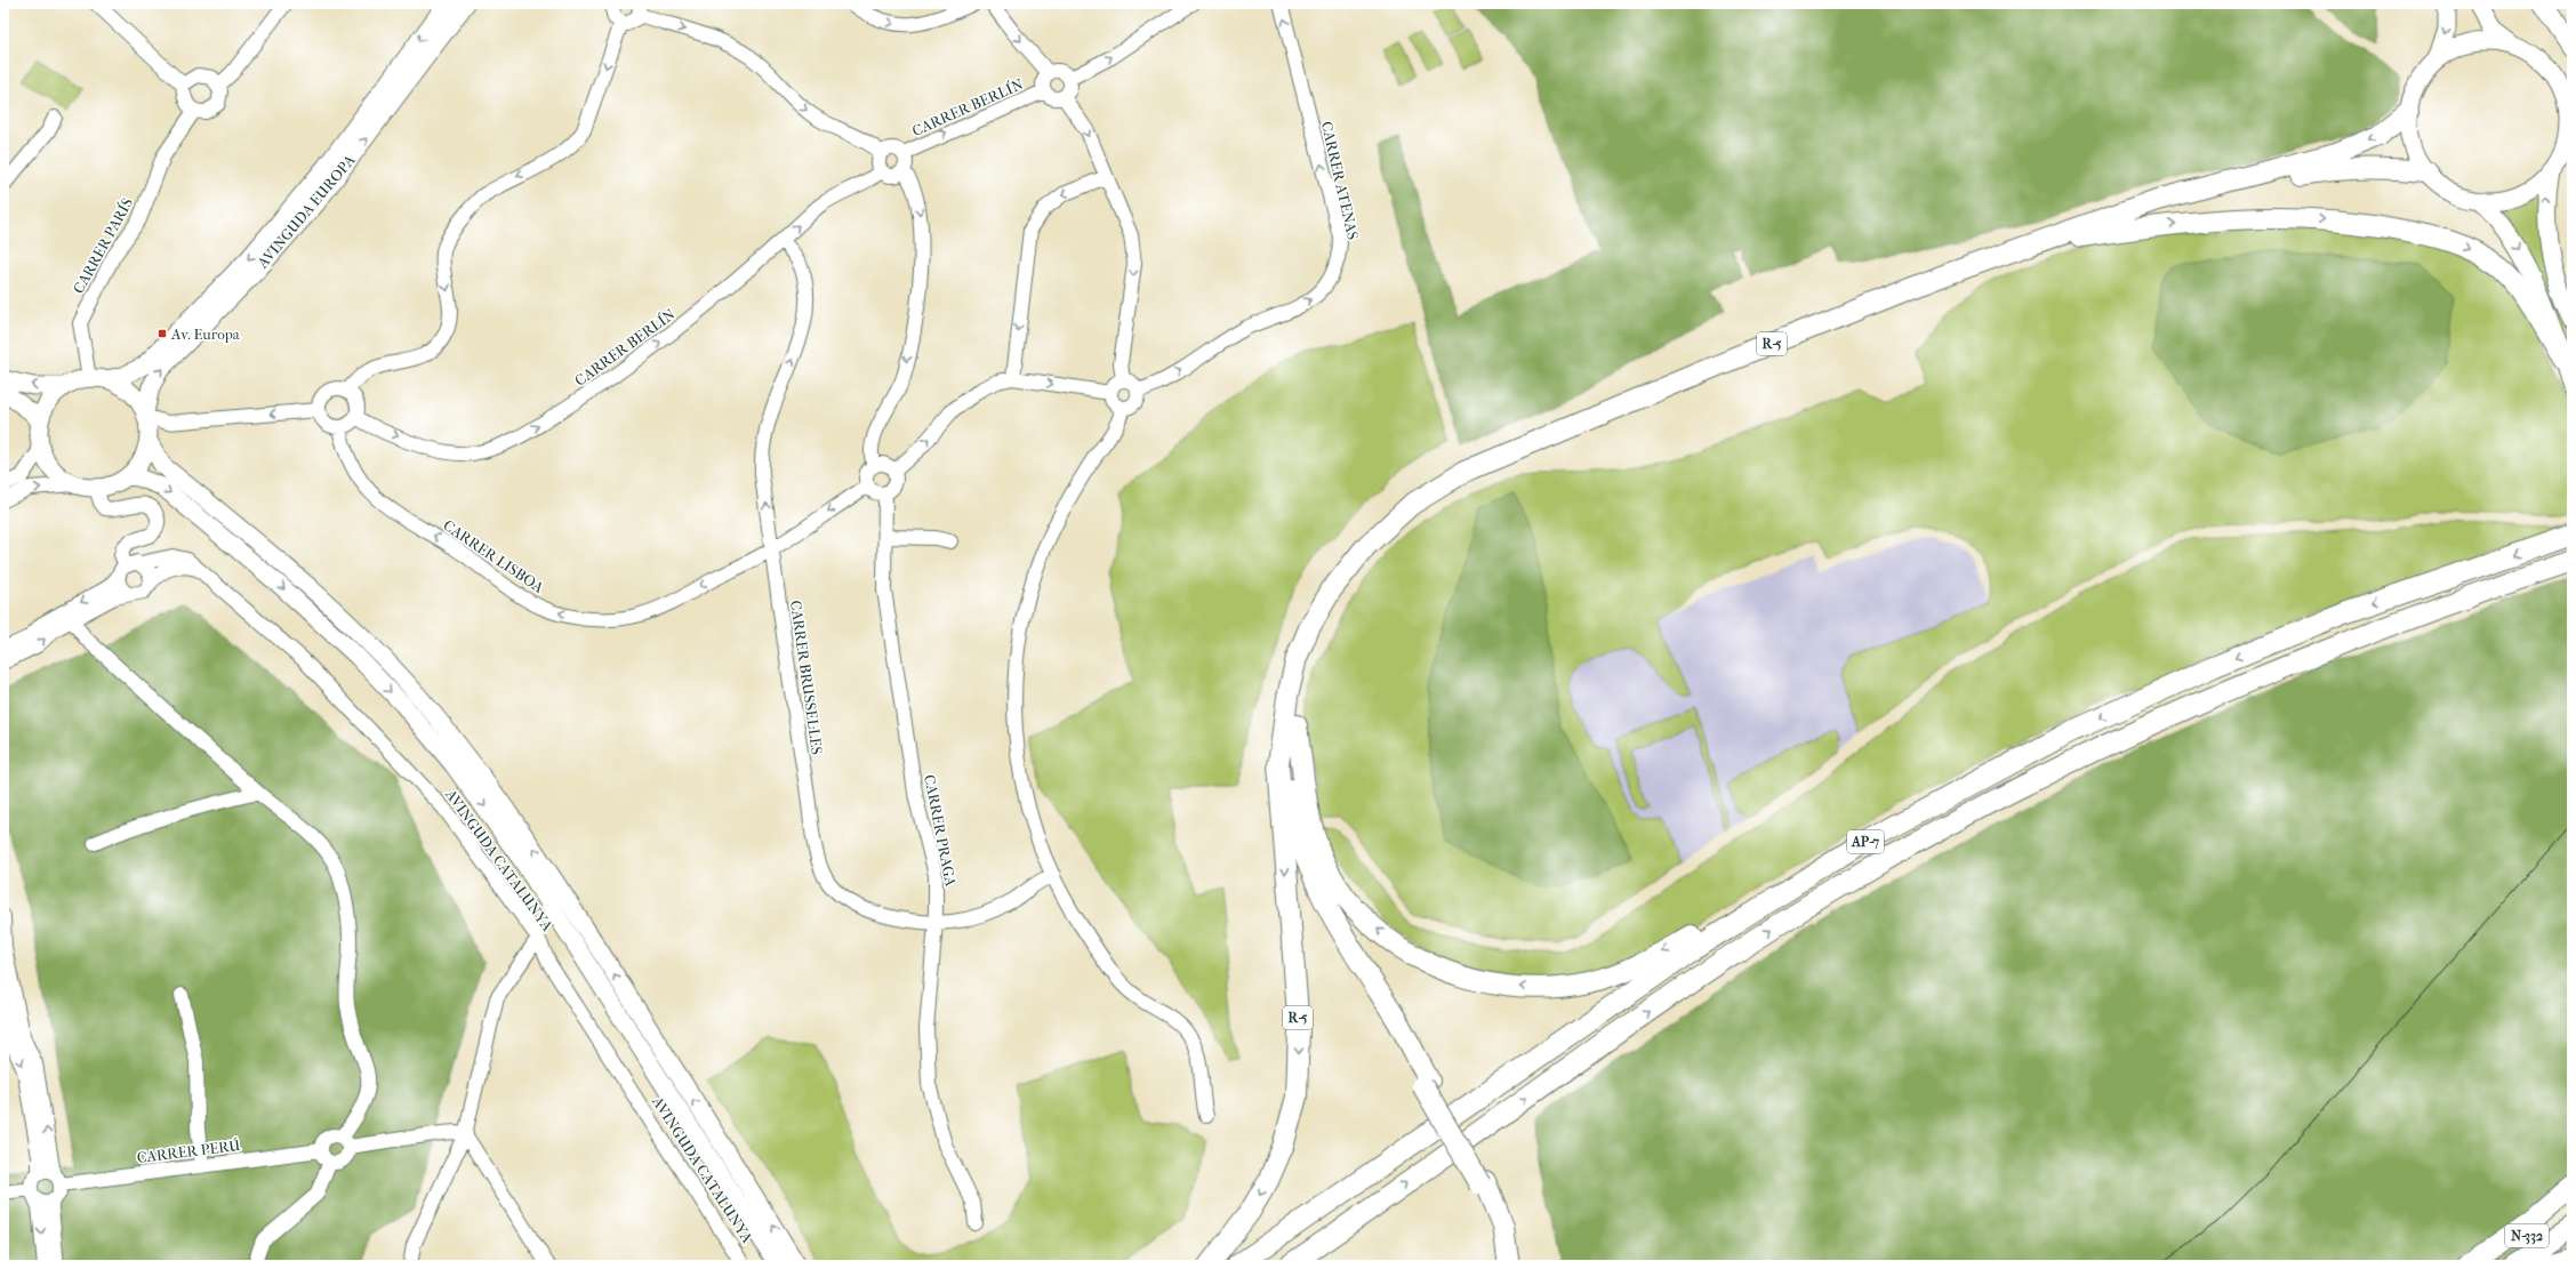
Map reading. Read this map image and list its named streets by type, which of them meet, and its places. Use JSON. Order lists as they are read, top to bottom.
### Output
{
  "streets": {
    "highway": ["R-5", "AP-7", "N-332"],
    "main road": ["AVINGUDA EUROPA"],
    "street": [
      "CARRER BERLÍN",
      "CARRER ATENAS",
      "CARRER PARÍS",
      "CARRER LISBOA",
      "CARRER BRUSSEL·LES",
      "CARRER PRAGA",
      "AVINGUDA CATALUNYA",
      "CARRER PERÚ"
    ]
  },
  "crossings": [
    ["CARRER BERLÍN", "CARRER LISBOA"],
    ["CARRER BERLÍN", "CARRER BRUSSEL·LES"],
    ["AVINGUDA EUROPA", "CARRER PARÍS"],
    ["CARRER LISBOA", "CARRER BRUSSEL·LES"],
    ["CARRER LISBOA", "CARRER PRAGA"],
    ["CARRER BRUSSEL·LES", "CARRER PRAGA"]
  ],
  "one_way": ["CARRER BERLÍN", "CARRER ATENAS", "CARRER LISBOA"],
  "places": {
    "transit": ["Av. Europa"]
  }
}
